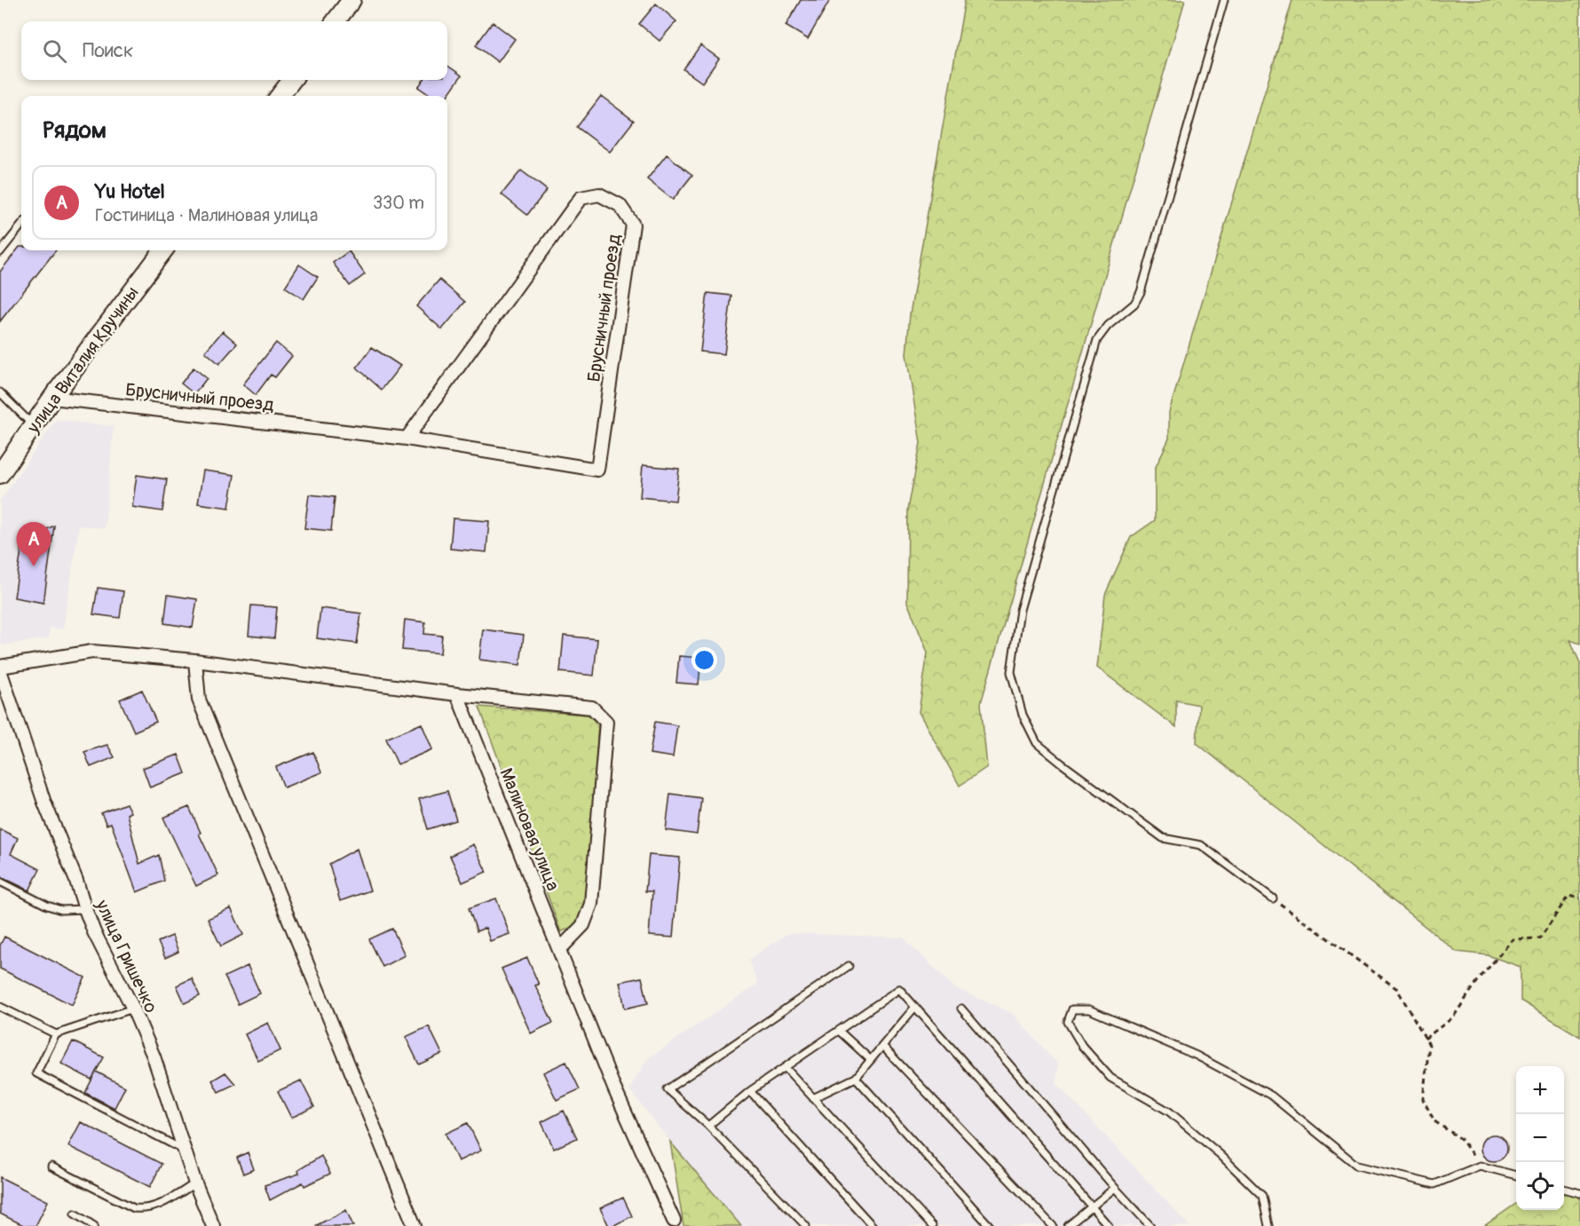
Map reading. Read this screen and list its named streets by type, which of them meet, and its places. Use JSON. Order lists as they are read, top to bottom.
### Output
{
  "streets": {
    "street": [
      "Брусничный проезд",
      "улица Виталия Кручины",
      "Малиновая улица",
      "улица Гришечко"
    ]
  },
  "crossings": [
    ["Брусничный проезд", "улица Виталия Кручины"]
  ],
  "page": {
    "search": "Поиск",
    "heading": "Рядом",
    "list": [
      {
        "mark": "A",
        "name": "Yu Hotel",
        "note": "Гостиница · Малиновая улица",
        "value": "330 m"
      }
    ],
    "pins": "A",
    "map_buttons": ["+", "−"]
  }
}
